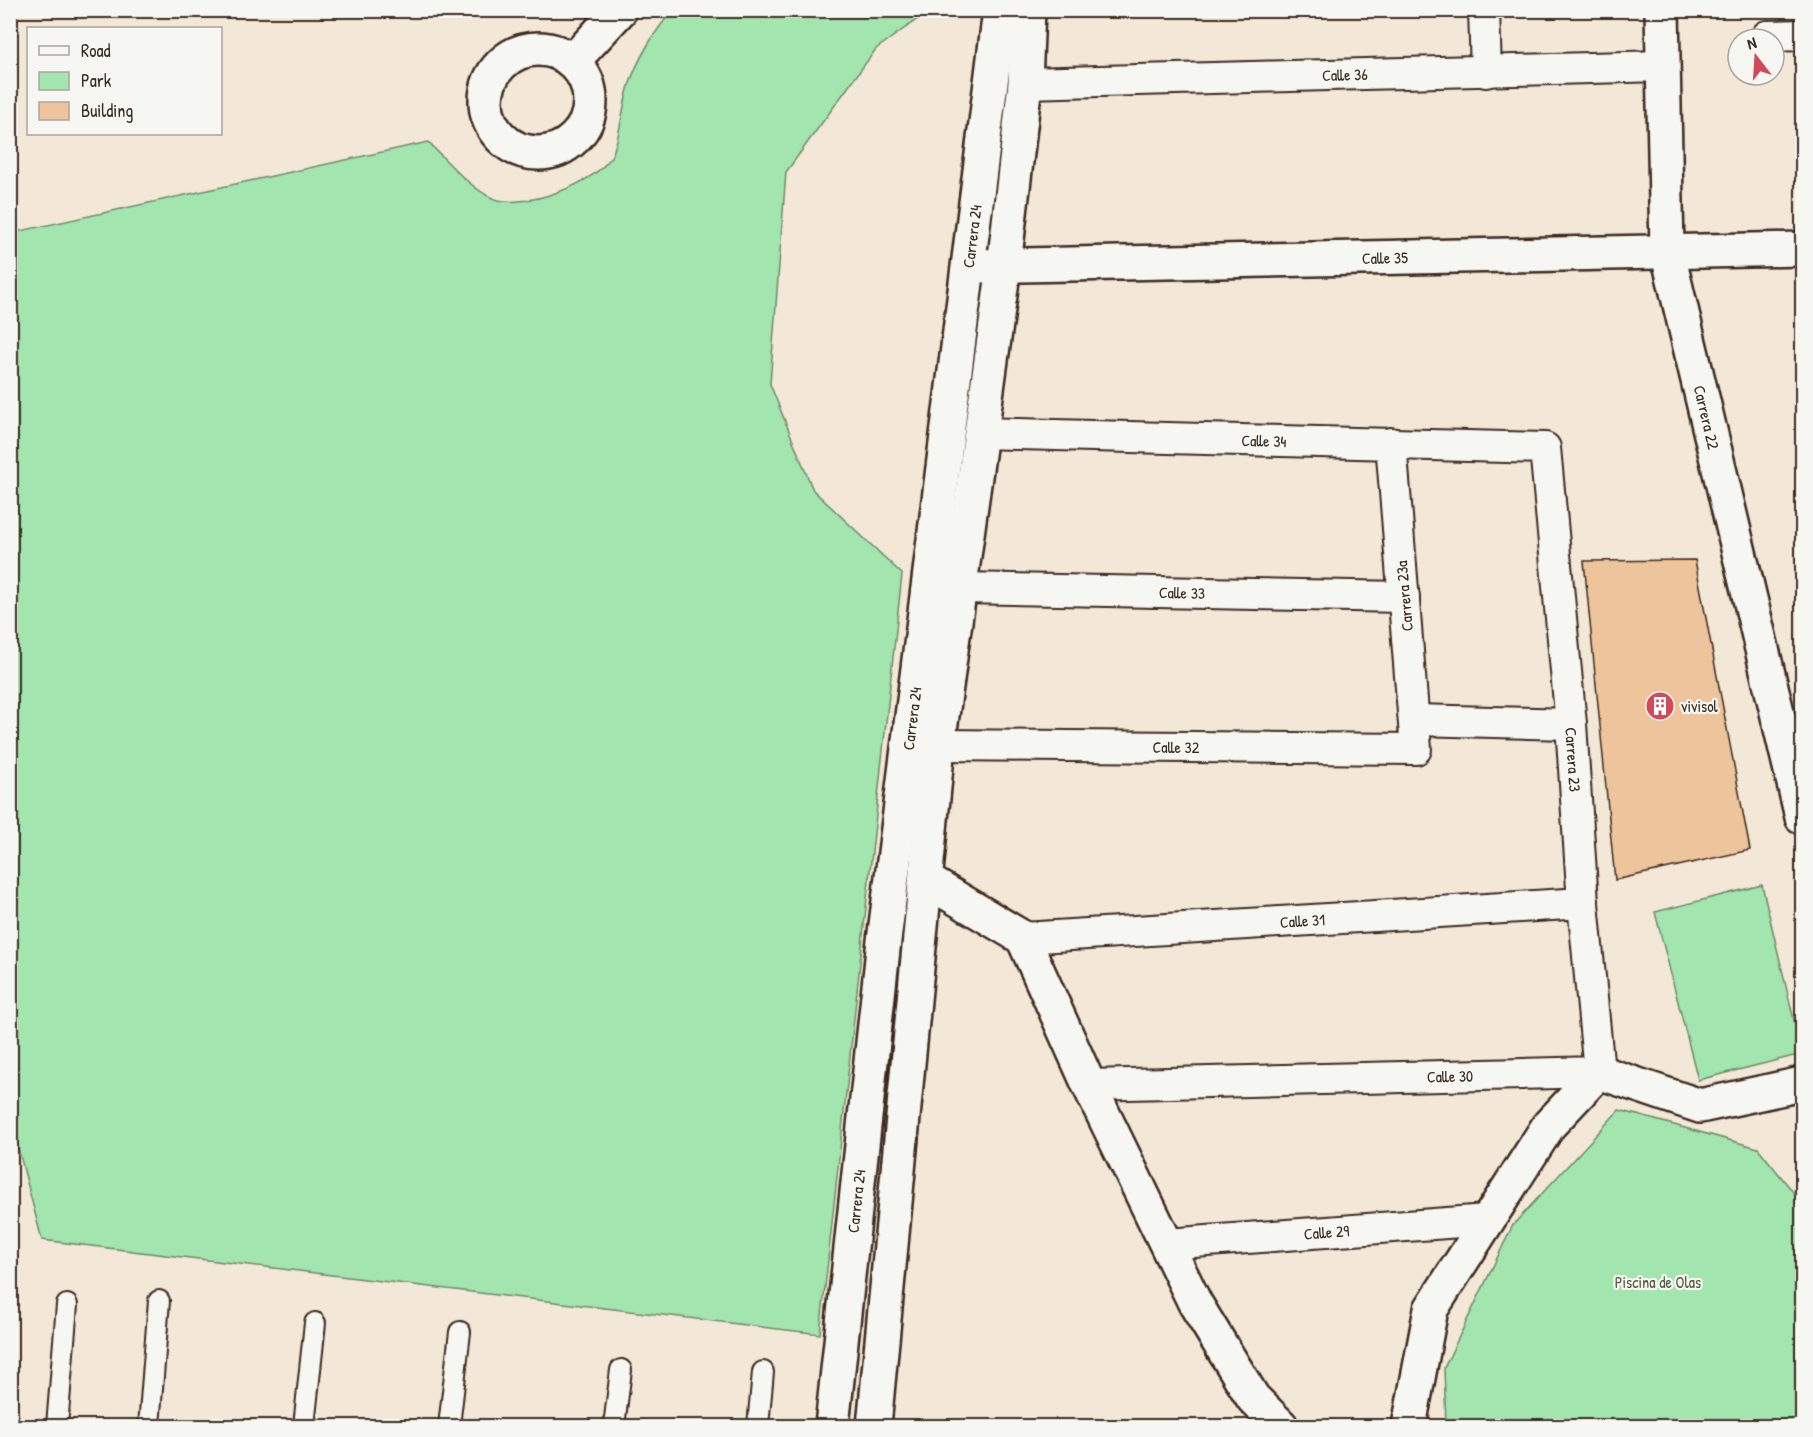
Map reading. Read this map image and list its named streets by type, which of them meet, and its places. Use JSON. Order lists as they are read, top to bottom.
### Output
{
  "streets": {
    "street": [
      "Calle 36",
      "Carrera 24",
      "Calle 35",
      "Carrera 22",
      "Calle 34",
      "Calle 33",
      "Carrera 23a",
      "Calle 32",
      "Carrera 23",
      "Calle 31",
      "Calle 30",
      "Calle 29"
    ]
  },
  "crossings": [
    ["Calle 36", "Carrera 24"],
    ["Calle 36", "Carrera 22"],
    ["Carrera 24", "Calle 35"],
    ["Carrera 24", "Calle 34"],
    ["Carrera 24", "Calle 33"],
    ["Carrera 24", "Calle 32"],
    ["Calle 35", "Carrera 22"],
    ["Calle 34", "Carrera 23a"],
    ["Calle 34", "Carrera 23"],
    ["Calle 33", "Carrera 23a"],
    ["Carrera 23a", "Calle 32"],
    ["Calle 32", "Carrera 23"],
    ["Carrera 23", "Calle 31"],
    ["Carrera 23", "Calle 30"]
  ],
  "parks": ["Piscina de Olas"],
  "places": {
    "building": ["vivisol"]
  },
  "legend": ["Road", "Park", "Building"],
  "north": "top"
}
